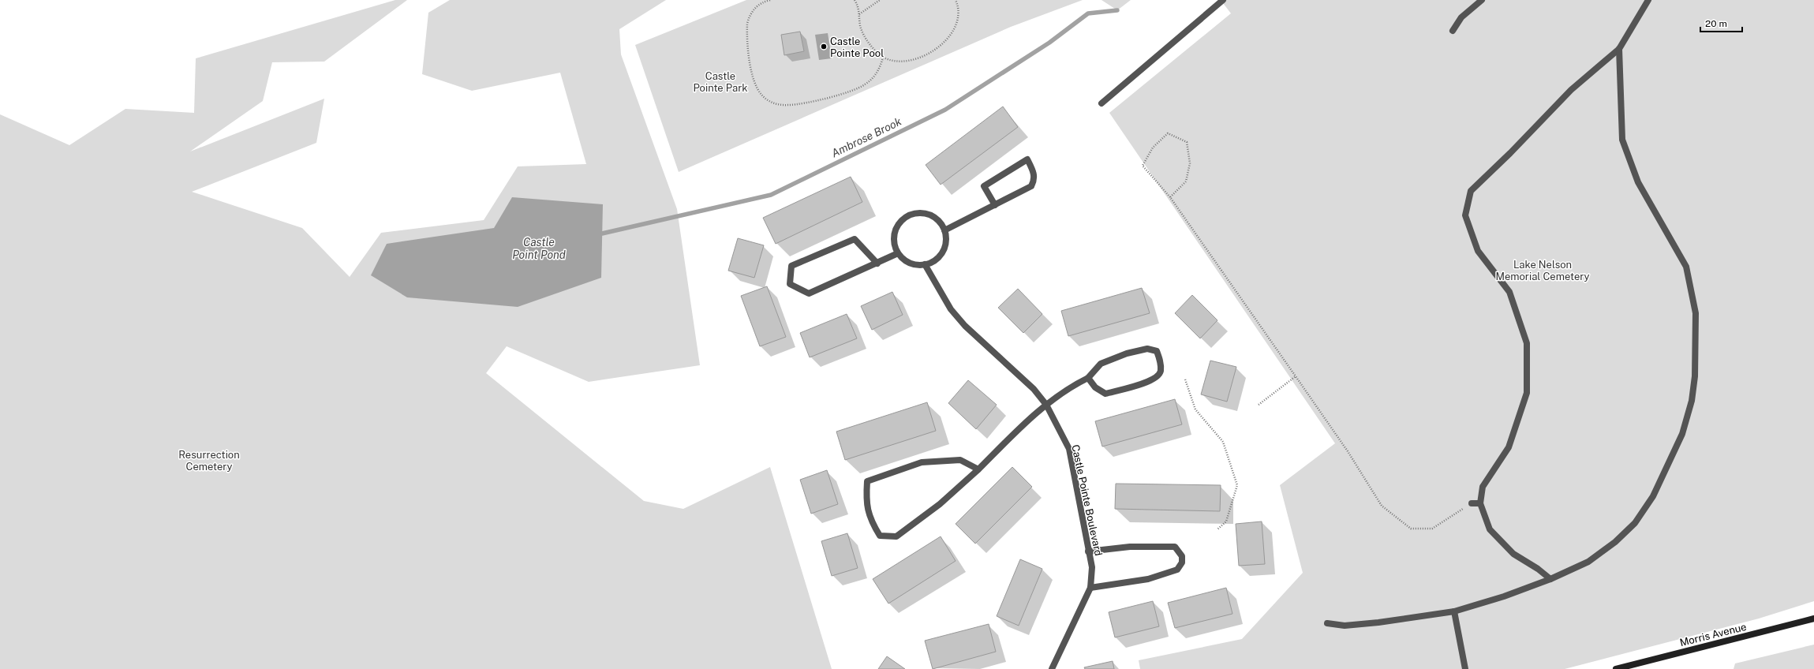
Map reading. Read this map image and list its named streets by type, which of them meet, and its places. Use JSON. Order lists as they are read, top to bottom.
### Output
{
  "streets": {
    "street": ["Castle Pointe Boulevard", "Morris Avenue"]
  },
  "water": ["Ambrose Brook", "Castle Point Pond"],
  "parks": ["Castle Pointe Park", "Lake Nelson Memorial Cemetery", "Resurrection Cemetery"],
  "places": ["Castle Pointe Pool"],
  "scale_bar": "20 m"
}
